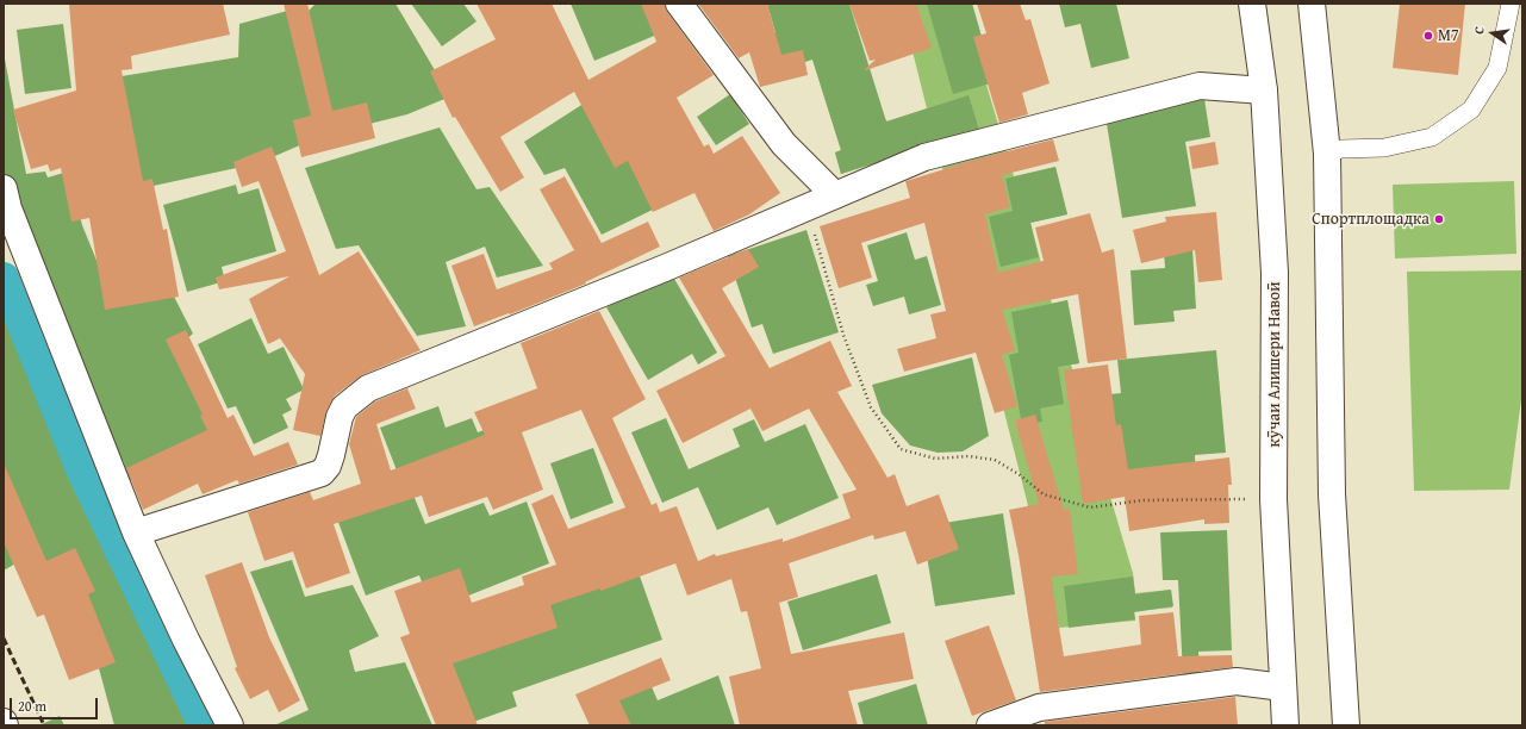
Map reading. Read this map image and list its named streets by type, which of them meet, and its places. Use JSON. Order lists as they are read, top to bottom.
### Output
{
  "streets": {
    "street": ["кӯчаи Алишери Навоӣ"]
  },
  "places": ["М7", "Спортплощадка"],
  "scale_bar": "20 m",
  "north": "left"
}
